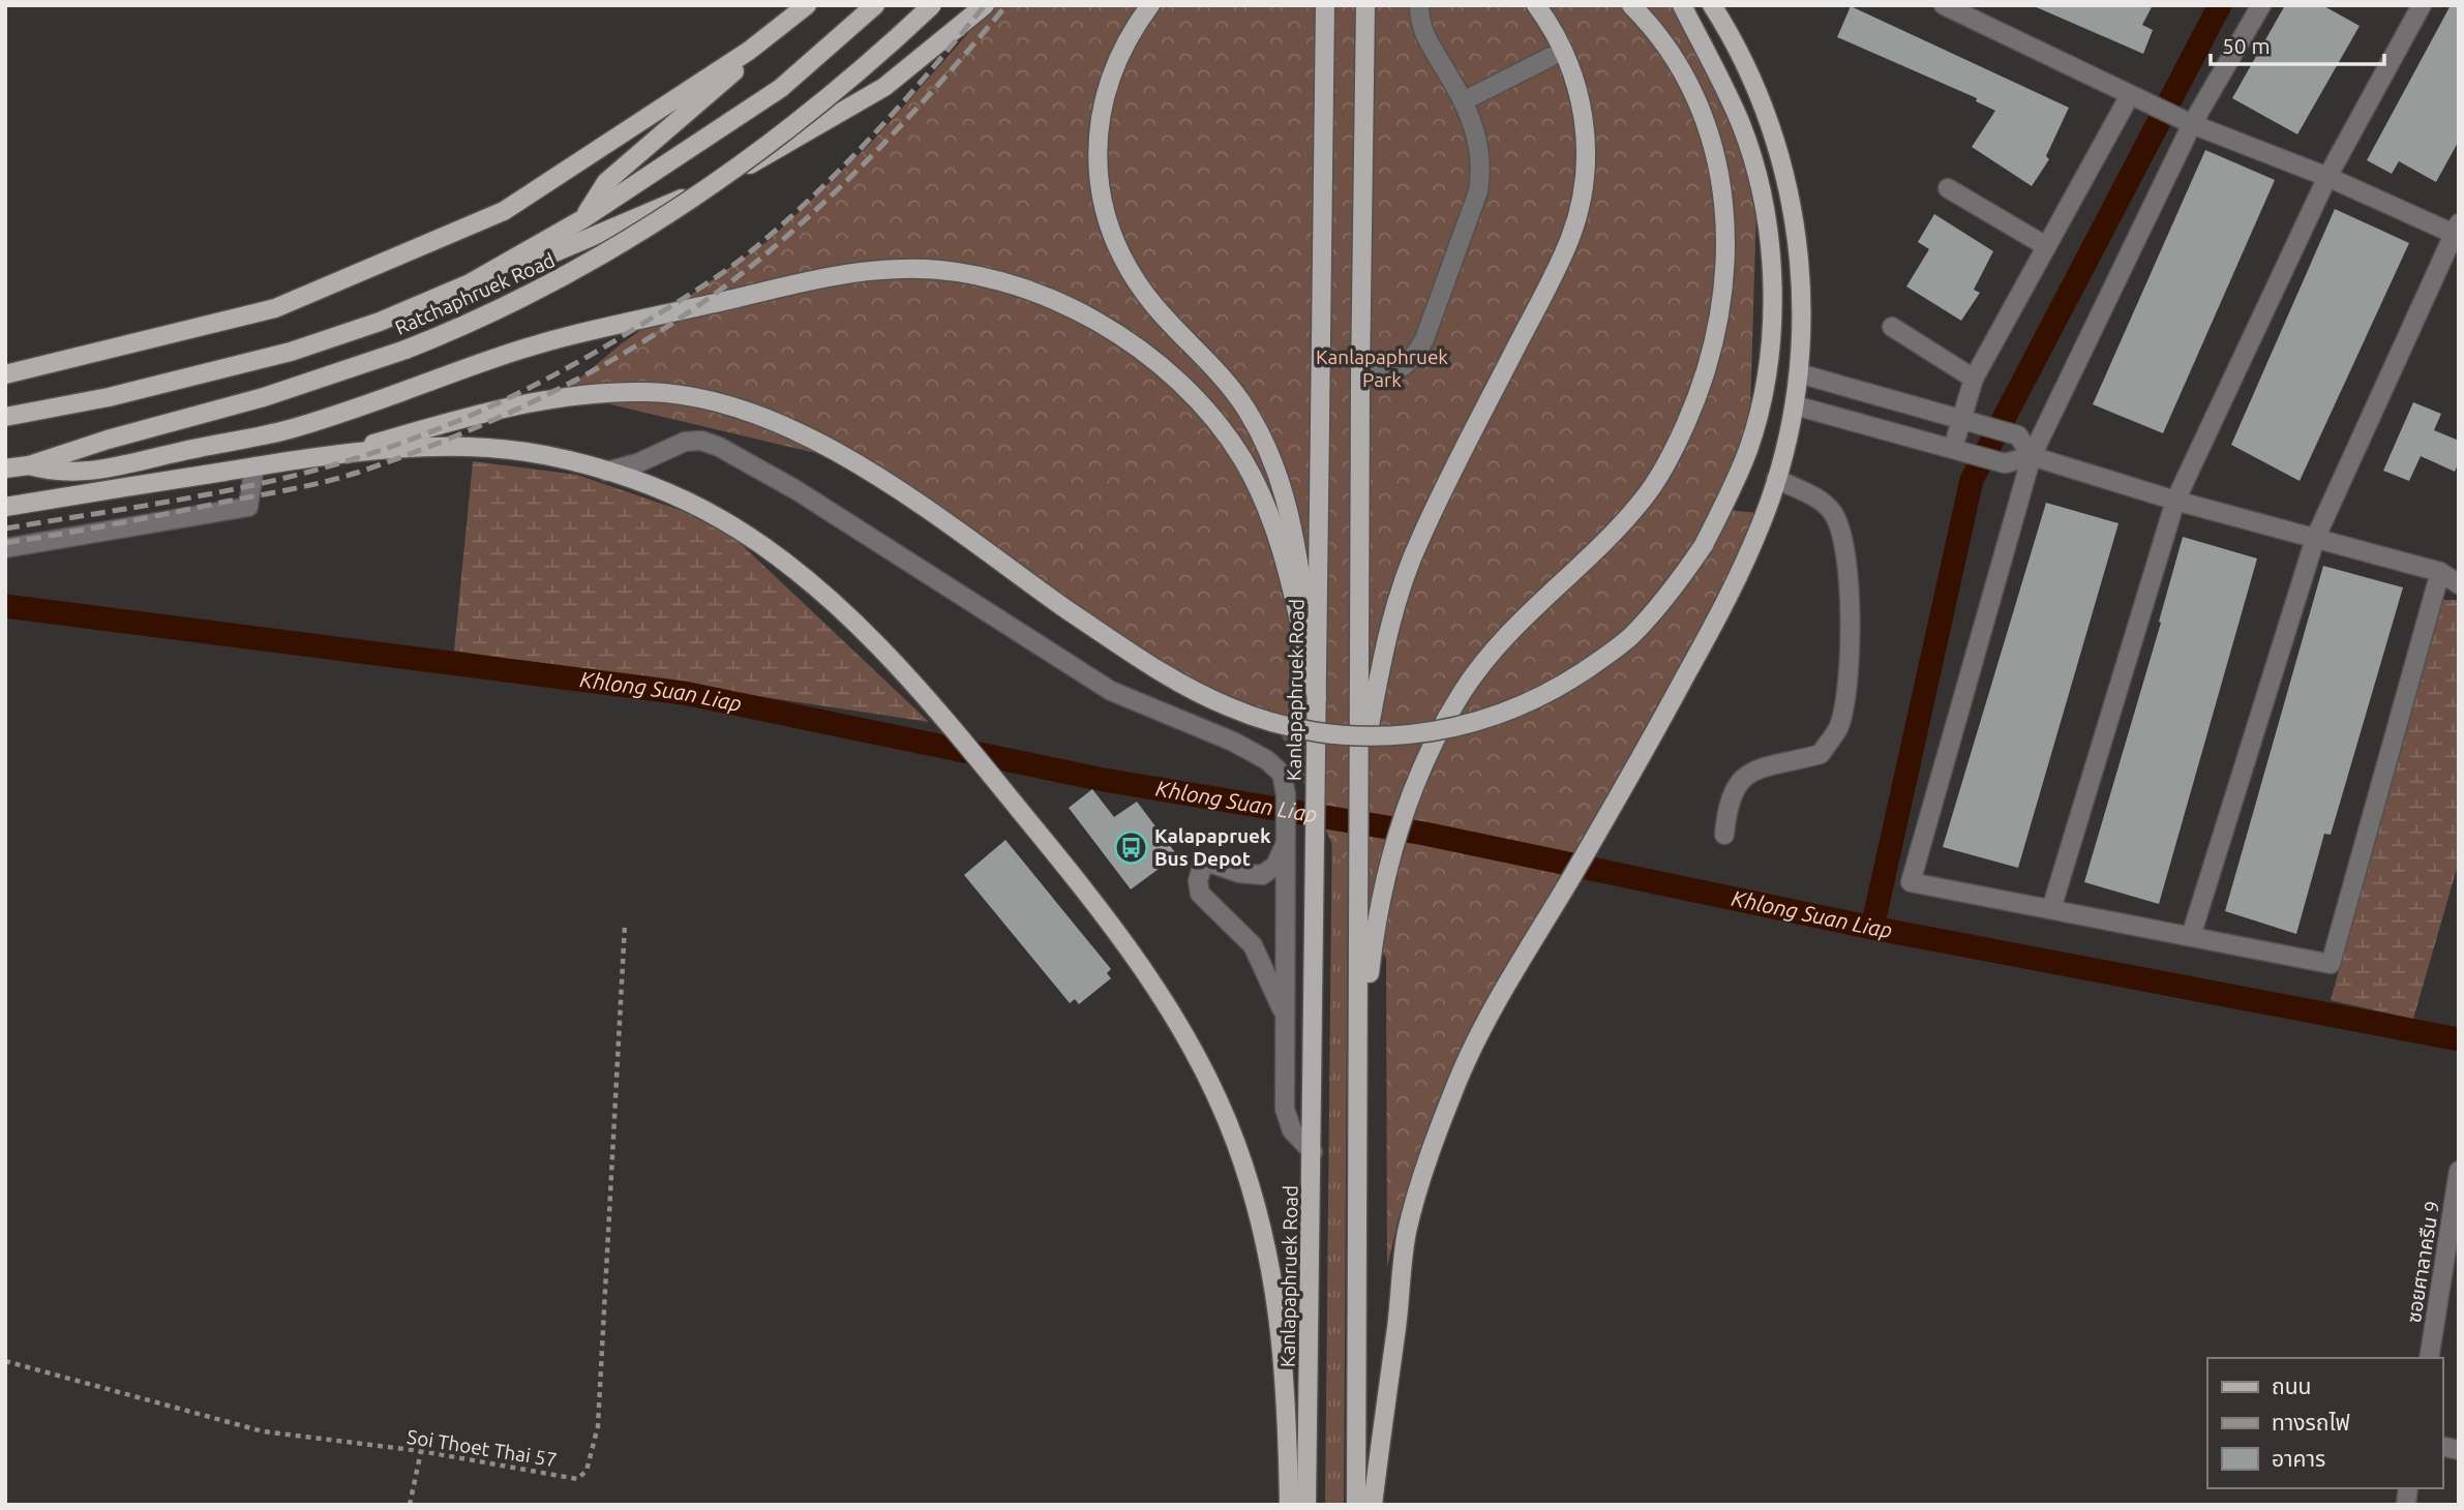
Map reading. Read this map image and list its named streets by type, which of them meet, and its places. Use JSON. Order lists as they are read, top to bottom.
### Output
{
  "streets": {
    "main road": ["Ratchaphruek Road", "Kanlapaphruek Road"],
    "street": ["ซอยศาลาครืน 9"],
    "path": ["Soi Thoet Thai 57"]
  },
  "water": ["Khlong Suan Liap"],
  "parks": ["Kanlapaphruek Park"],
  "places": {
    "bus stop": ["Kalapapruek Bus Depot"]
  },
  "legend": ["ถนน", "ทางรถไฟ", "อาคาร"],
  "scale_bar": "50 m"
}
